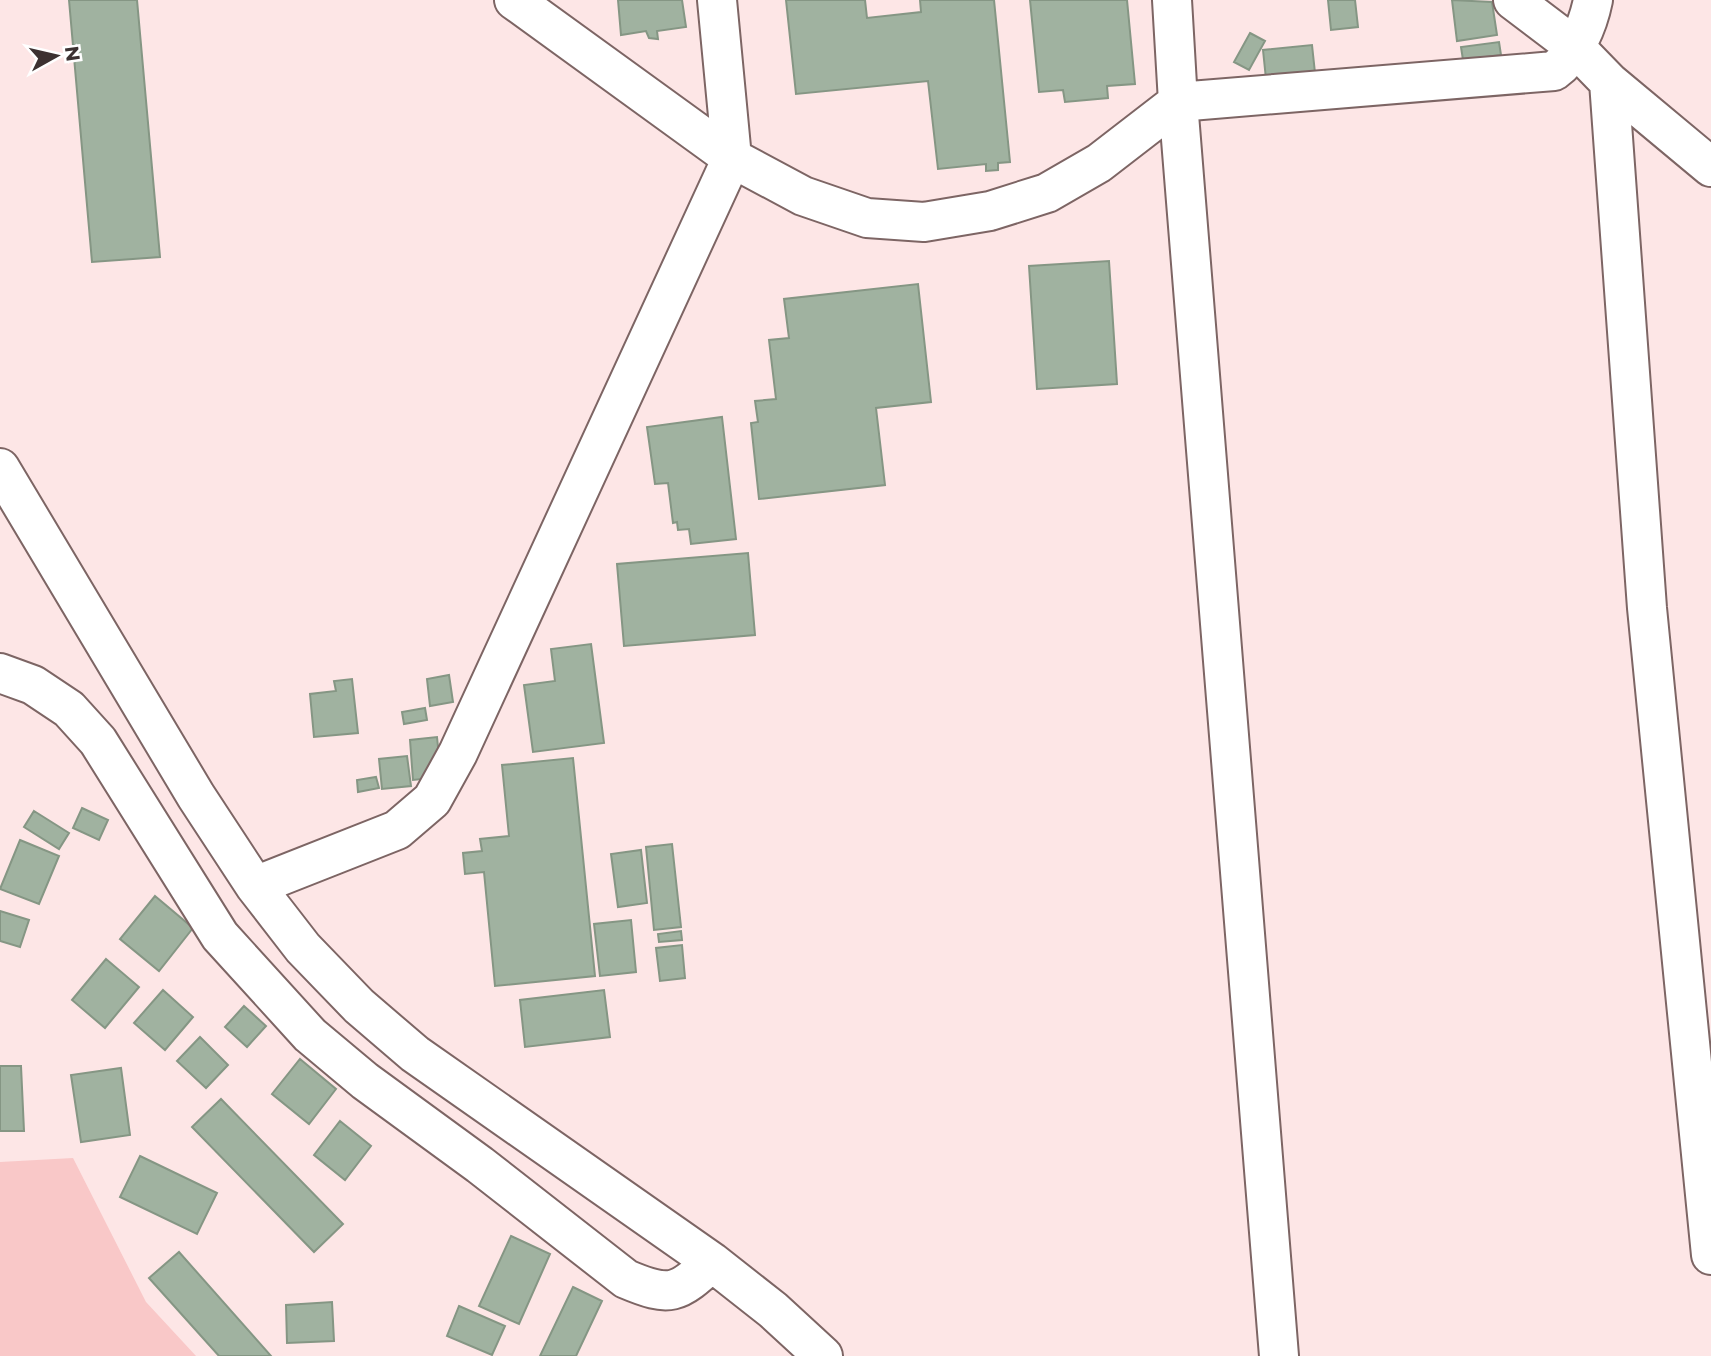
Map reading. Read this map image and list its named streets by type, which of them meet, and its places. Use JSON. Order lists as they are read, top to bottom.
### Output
{
  "north": "right"
}
